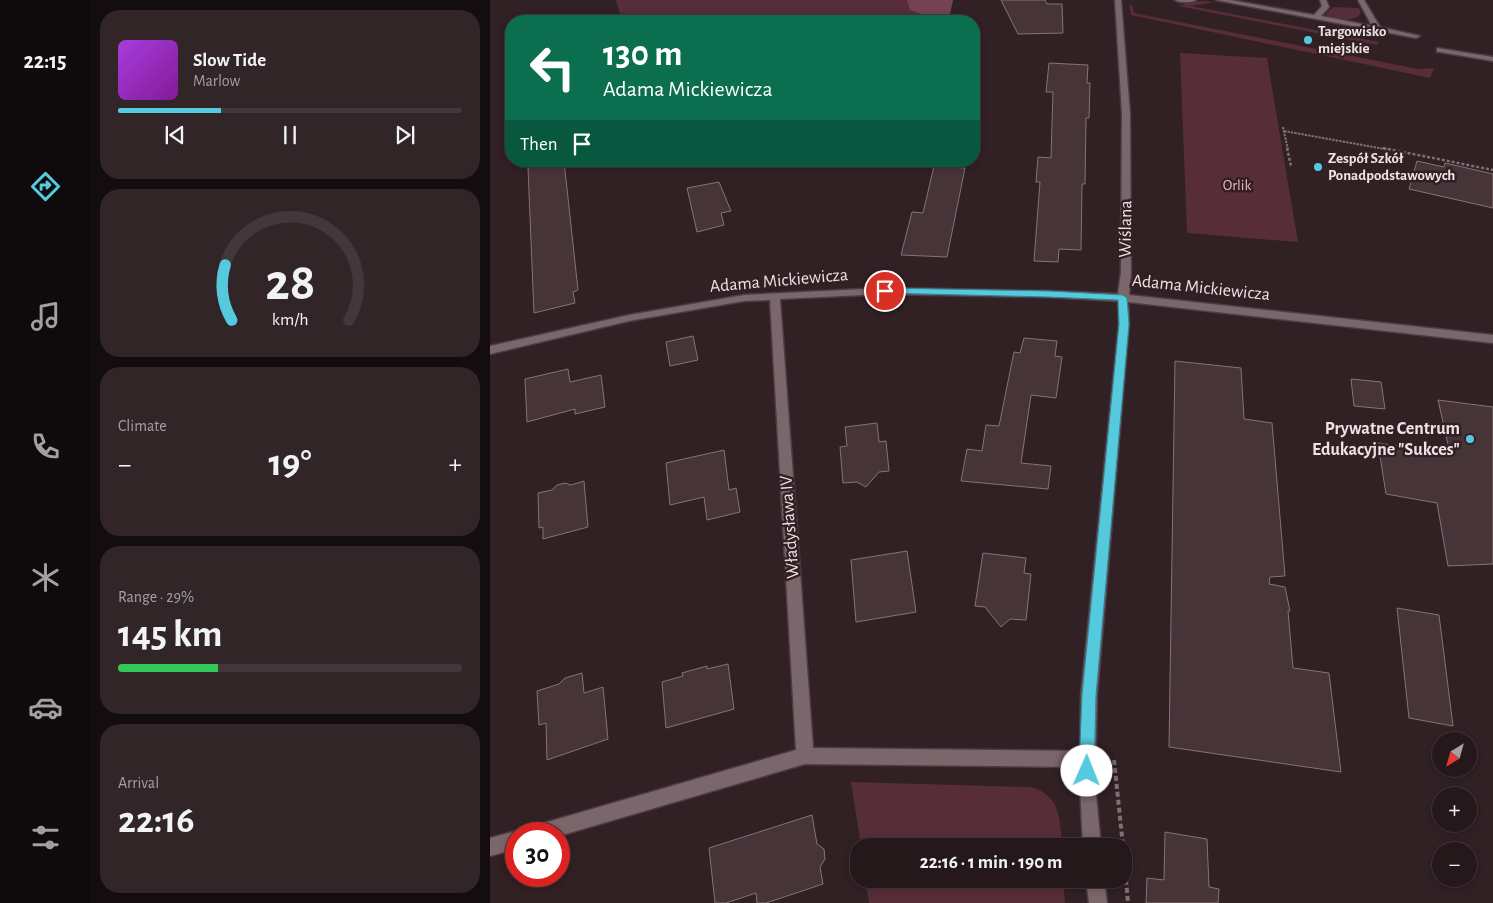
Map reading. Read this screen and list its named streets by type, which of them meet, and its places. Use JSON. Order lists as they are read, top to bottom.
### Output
{
  "streets": {
    "street": ["Wiślana", "Adama Mickiewicza", "Władysława IV"]
  },
  "crossings": [
    ["Wiślana", "Adama Mickiewicza"],
    ["Adama Mickiewicza", "Władysława IV"]
  ],
  "parks": ["Orlik"],
  "places": ["Targowisko miejskie", "Zespół Szkół Ponadpodstawowych", "Prywatne Centrum Edukacyjne \"Sukces\""],
  "north": "bottom left",
  "page": {
    "tabs": "22:15",
    "turn": ["130 m", "Adama Mickiewicza"],
    "song": ["Slow Tide", "Marlow"],
    "then": "Then",
    "tile": [
      "Climate",
      ["Range · 29%", "145 km"],
      ["Arrival", "22:16"]
    ],
    "heat": ["−", "19°", "+"],
    "map_buttons": ["+", "−"],
    "limit": "30",
    "trip": "22:16 · 1 min · 190 m",
    "gauge": ["28", "km/h"]
  }
}
